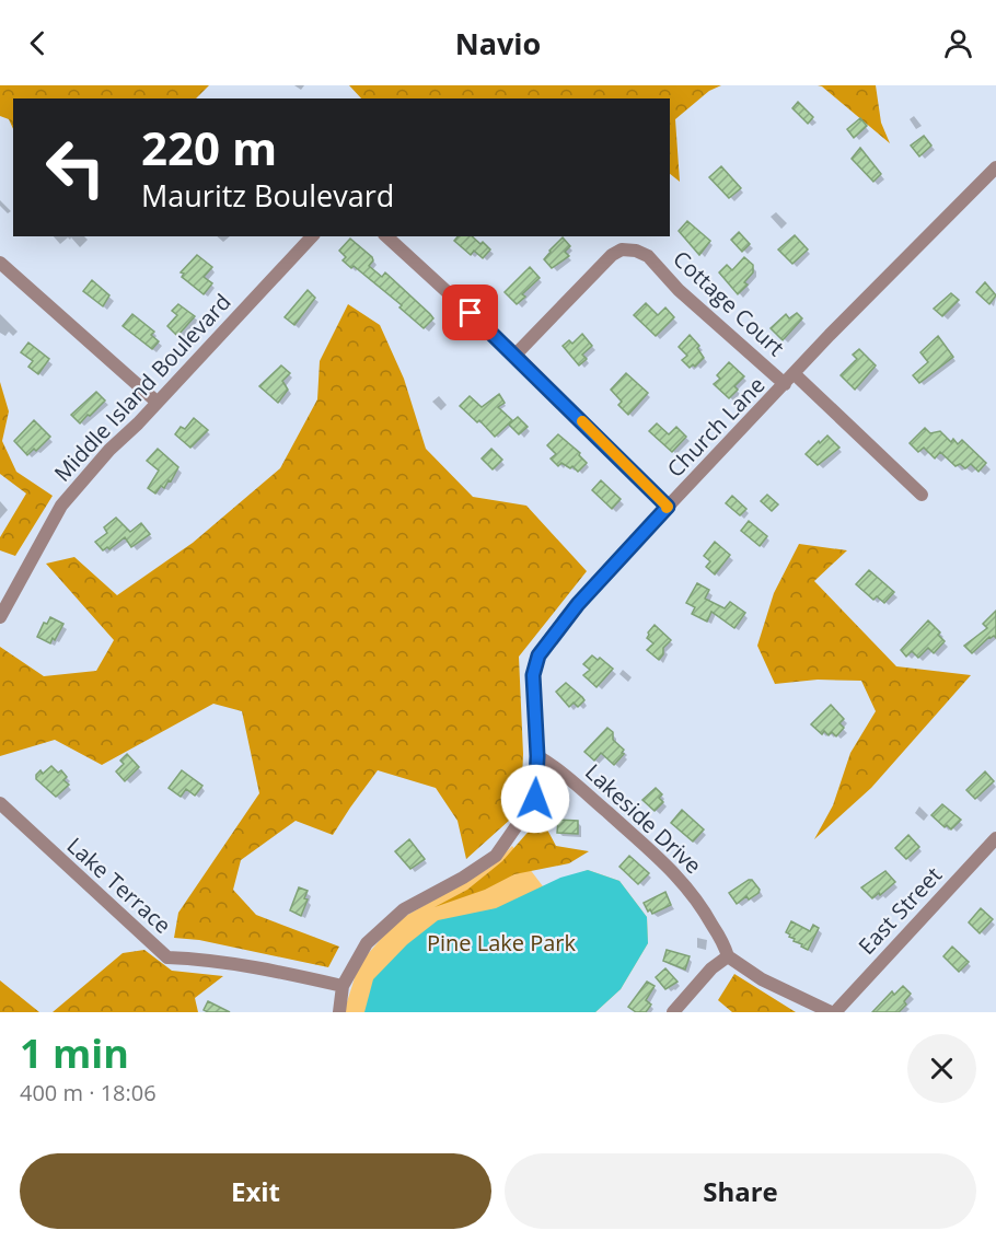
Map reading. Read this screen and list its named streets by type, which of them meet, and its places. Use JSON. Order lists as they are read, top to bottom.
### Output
{
  "streets": {
    "street": [
      "Cottage Court",
      "Middle Island Boulevard",
      "Church Lane",
      "Lakeside Drive",
      "Lake Terrace",
      "East Street"
    ]
  },
  "crossings": [
    ["Cottage Court", "Church Lane"],
    ["Church Lane", "Lakeside Drive"],
    ["Church Lane", "Lake Terrace"]
  ],
  "parks": ["Pine Lake Park"],
  "page": {
    "header": "Navio",
    "turn": ["220 m", "Mauritz Boulevard"],
    "heading": ["1 min", "400 m · 18:06"],
    "buttons": ["Exit", "Share"]
  }
}
